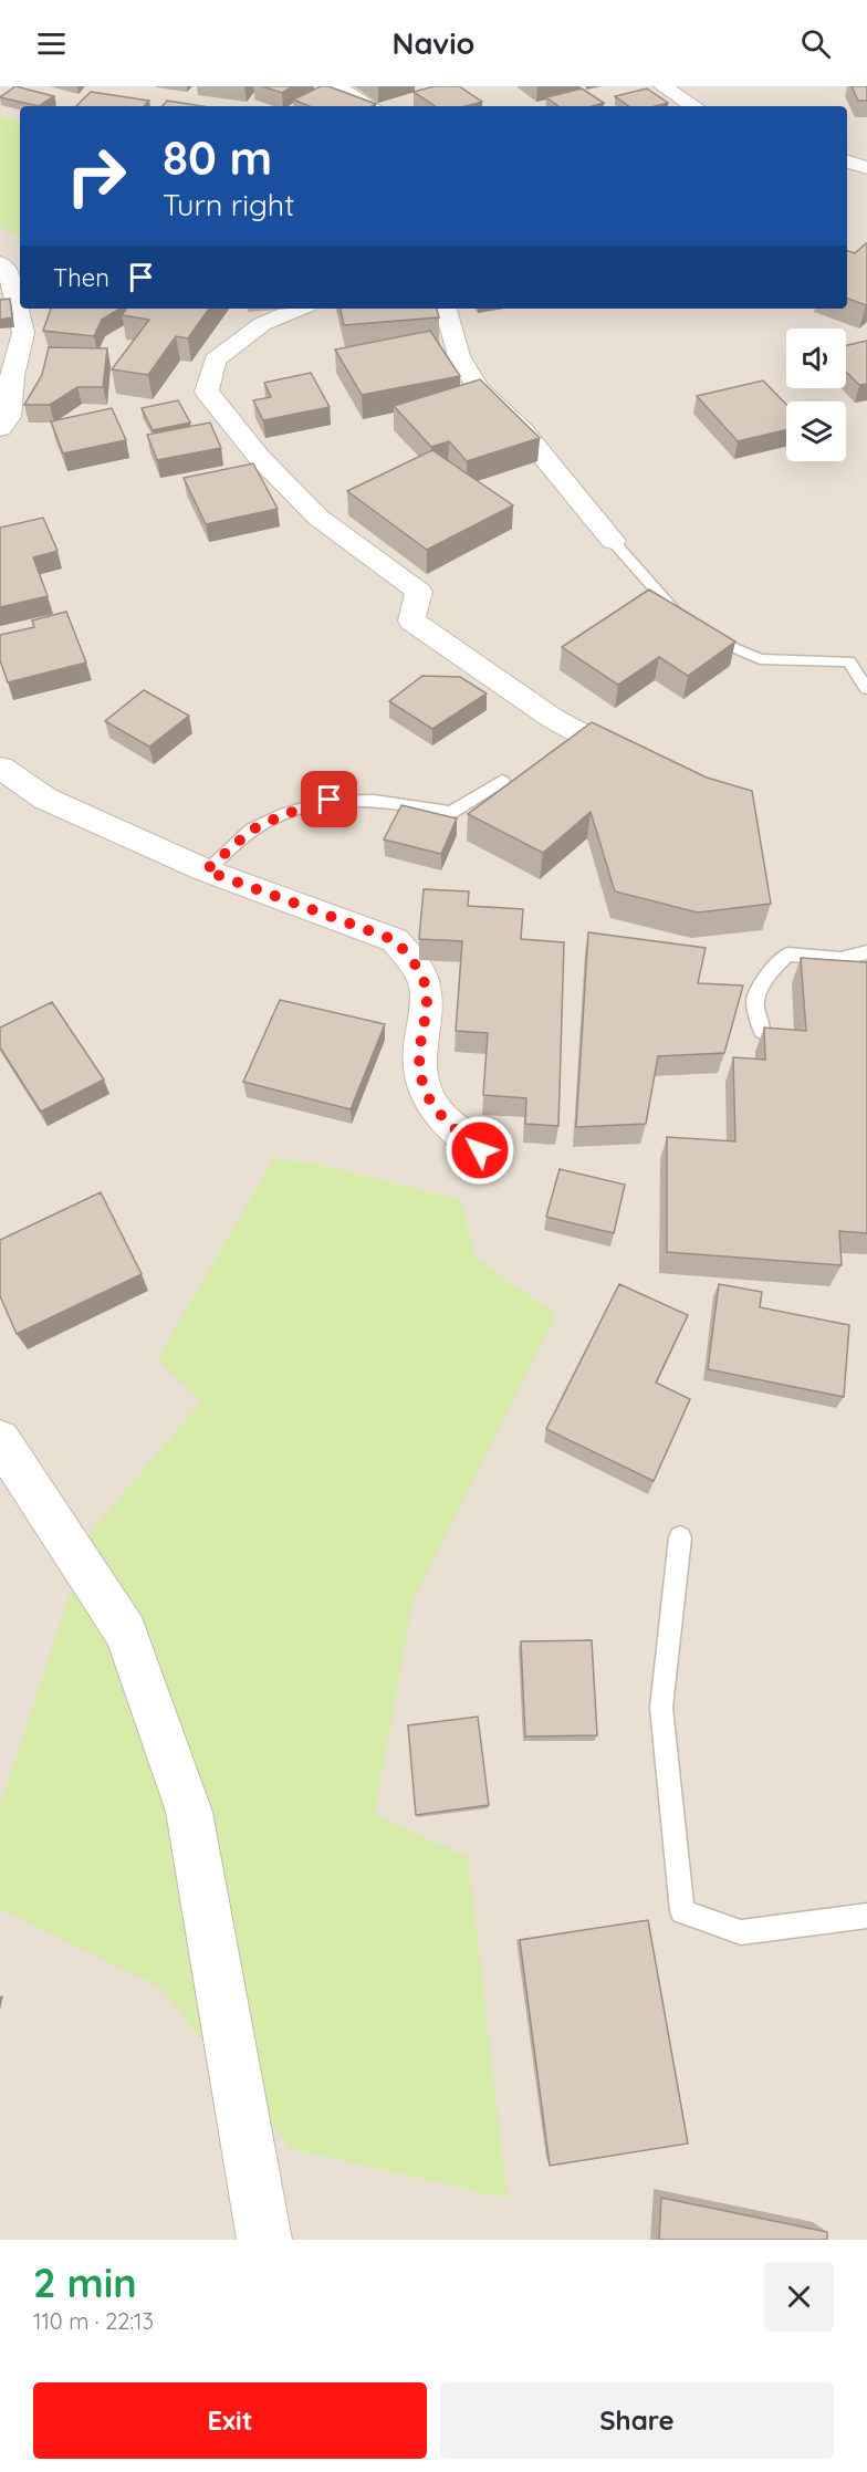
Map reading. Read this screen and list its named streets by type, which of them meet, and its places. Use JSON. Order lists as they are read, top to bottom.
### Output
{
  "page": {
    "header": "Navio",
    "turn": ["80 m", "Turn right"],
    "then": "Then",
    "heading": ["2 min", "110 m · 22:13"],
    "buttons": ["Exit", "Share"]
  }
}
